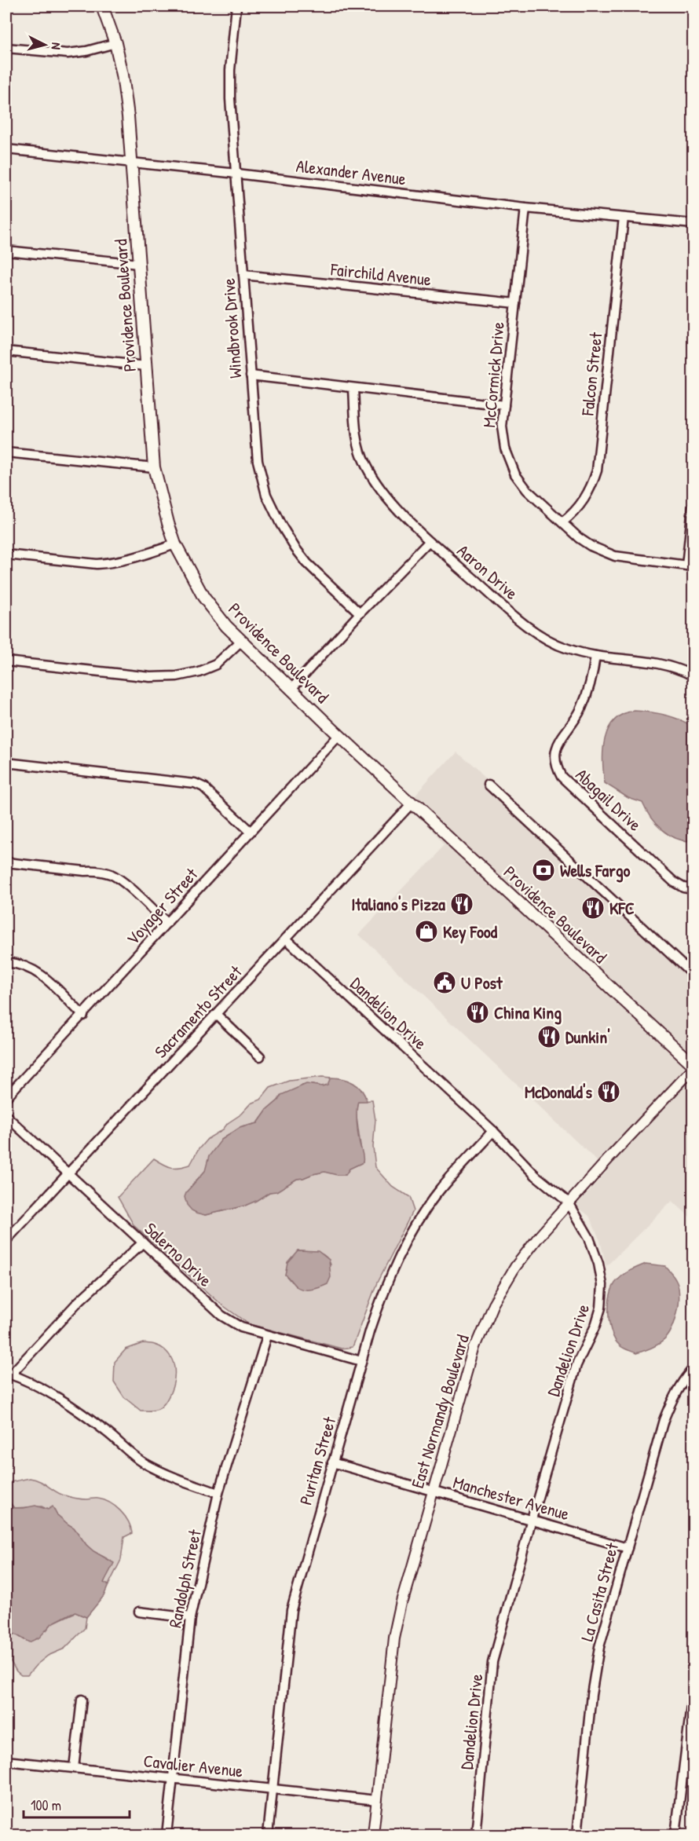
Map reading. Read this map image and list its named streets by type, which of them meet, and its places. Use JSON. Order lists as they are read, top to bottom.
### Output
{
  "streets": {
    "main road": ["Providence Boulevard"],
    "street": [
      "Alexander Avenue",
      "Fairchild Avenue",
      "Windbrook Drive",
      "Falcon Street",
      "McCormick Drive",
      "Aaron Drive",
      "Abagail Drive",
      "Voyager Street",
      "Sacramento Street",
      "Dandelion Drive",
      "Salerno Drive",
      "East Normandy Boulevard",
      "Puritan Street",
      "Manchester Avenue",
      "Randolph Street",
      "La Casita Street",
      "Cavalier Avenue"
    ]
  },
  "crossings": [
    ["Alexander Avenue", "Providence Boulevard"],
    ["Alexander Avenue", "Windbrook Drive"],
    ["Alexander Avenue", "Falcon Street"],
    ["Alexander Avenue", "McCormick Drive"],
    ["Fairchild Avenue", "Windbrook Drive"],
    ["Fairchild Avenue", "McCormick Drive"],
    ["Providence Boulevard", "Voyager Street"],
    ["Providence Boulevard", "Sacramento Street"],
    ["Falcon Street", "McCormick Drive"],
    ["Aaron Drive", "Abagail Drive"],
    ["Sacramento Street", "Dandelion Drive"],
    ["Sacramento Street", "Salerno Drive"],
    ["Dandelion Drive", "East Normandy Boulevard"],
    ["Dandelion Drive", "Puritan Street"],
    ["Dandelion Drive", "Manchester Avenue"],
    ["Salerno Drive", "Puritan Street"],
    ["Salerno Drive", "Randolph Street"],
    ["East Normandy Boulevard", "Manchester Avenue"],
    ["East Normandy Boulevard", "Cavalier Avenue"],
    ["Puritan Street", "Manchester Avenue"],
    ["Puritan Street", "Cavalier Avenue"],
    ["Manchester Avenue", "La Casita Street"],
    ["Randolph Street", "Cavalier Avenue"]
  ],
  "places": {
    "bank": ["Wells Fargo"],
    "restaurant": [
      "Italiano's Pizza",
      "KFC",
      "China King",
      "Dunkin'",
      "McDonald's"
    ],
    "shop": ["Key Food"],
    "public building": ["U Post"]
  },
  "scale_bar": "100 m",
  "north": "right"
}
